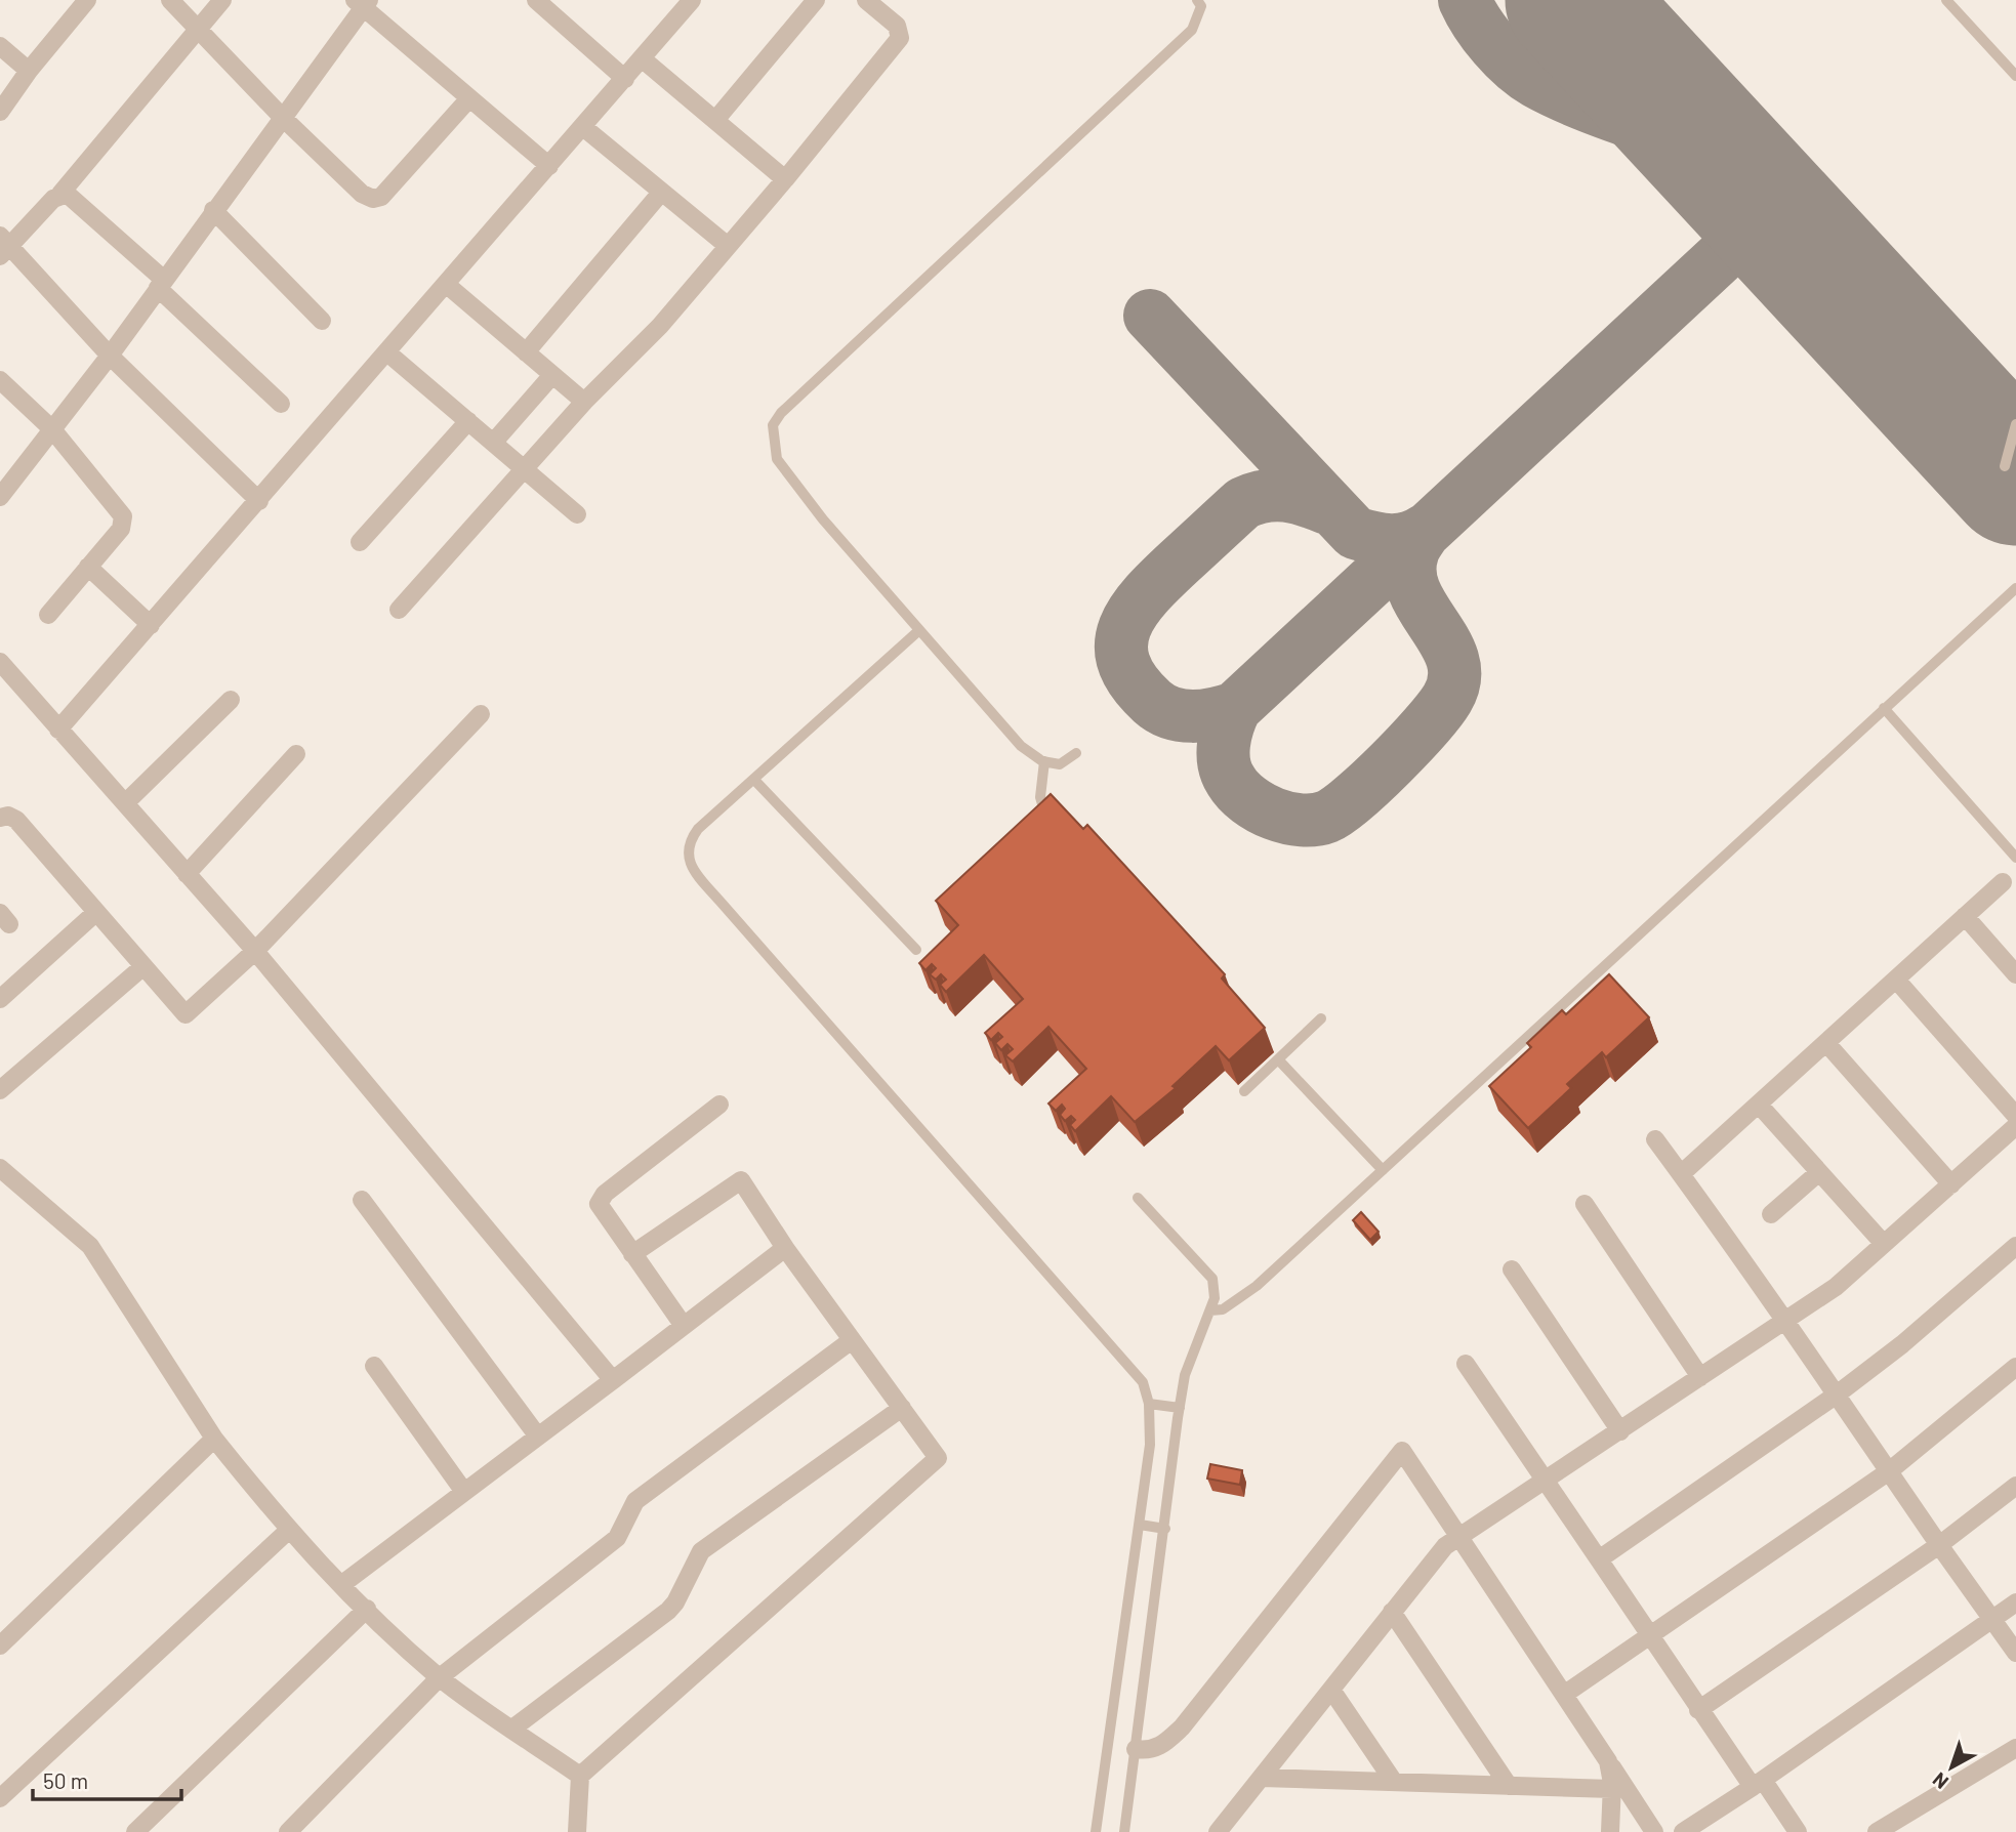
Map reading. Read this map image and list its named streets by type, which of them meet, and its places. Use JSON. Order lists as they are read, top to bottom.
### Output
{
  "scale_bar": "50 m",
  "north": "bottom left"
}
